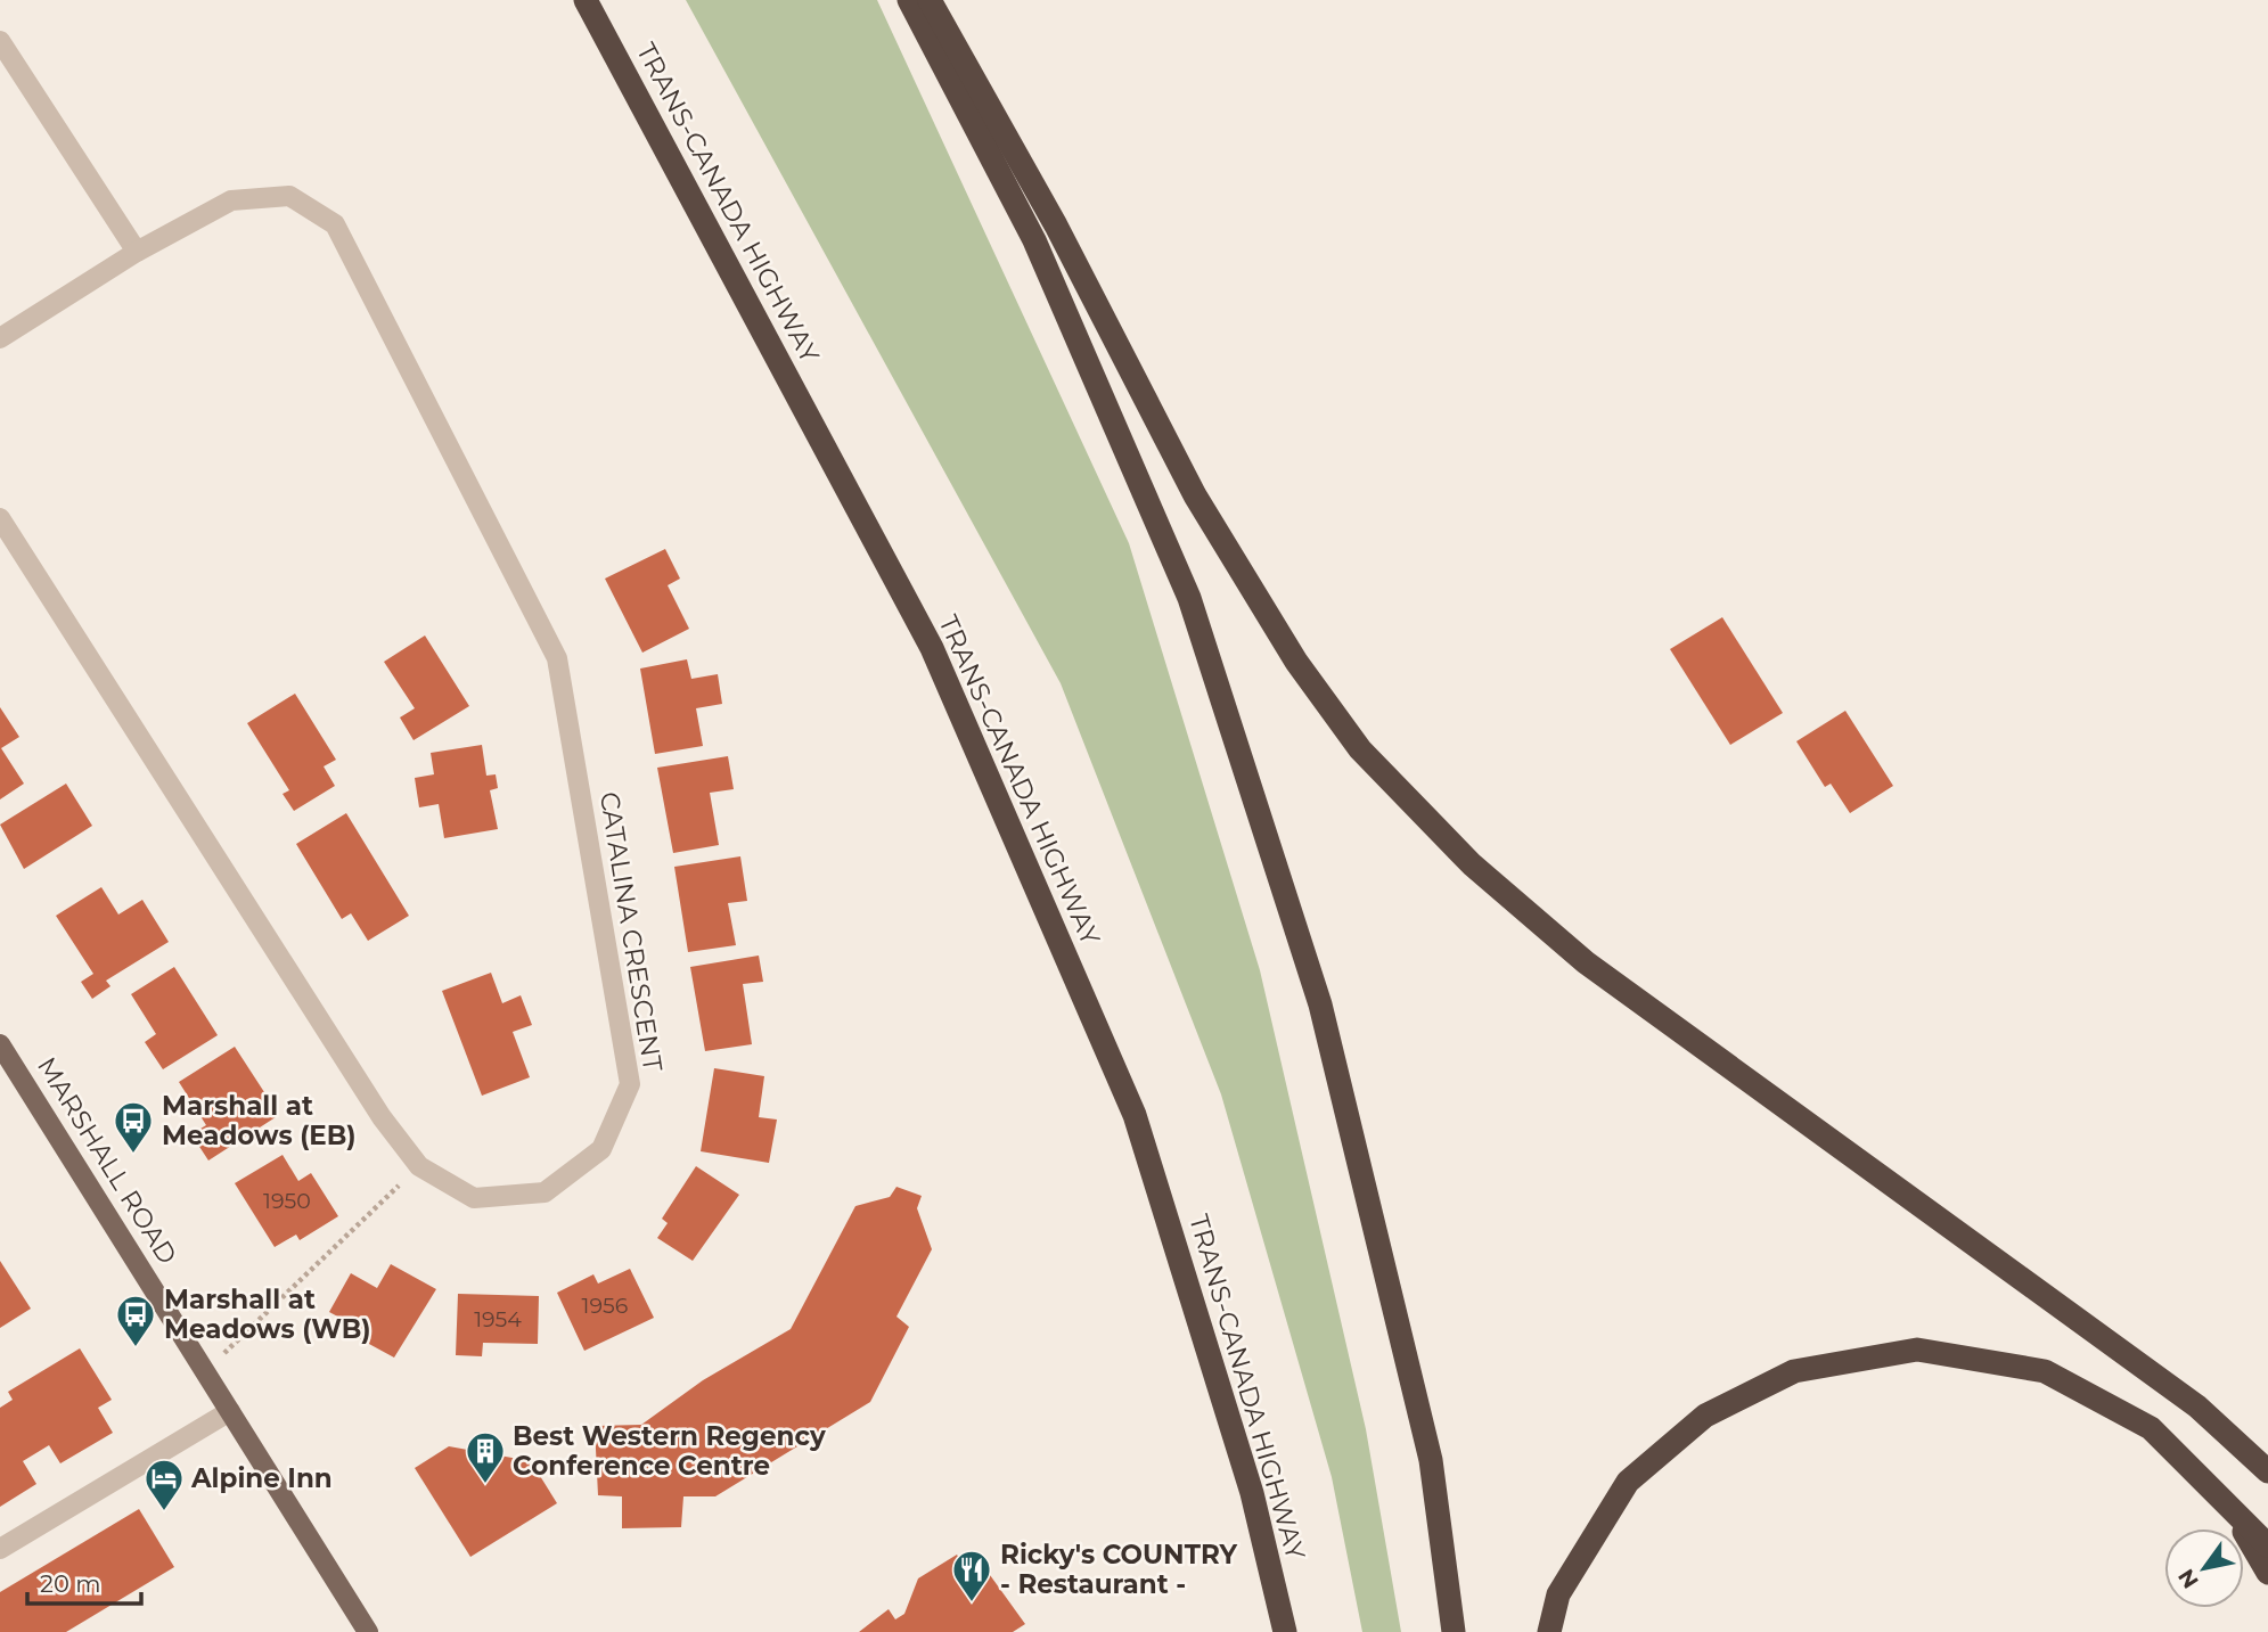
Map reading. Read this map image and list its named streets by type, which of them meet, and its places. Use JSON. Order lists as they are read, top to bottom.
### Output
{
  "streets": {
    "highway": ["TRANS-CANADA HIGHWAY"],
    "main road": ["MARSHALL ROAD"],
    "street": ["CATALINA CRESCENT"]
  },
  "places": {
    "bus stop": ["Marshall at Meadows (EB)", "Marshall at Meadows (WB)"],
    "building": ["Best Western Regency Conference Centre"],
    "hotel": ["Alpine Inn"],
    "restaurant": ["Ricky's COUNTRY - Restaurant -"]
  },
  "house_numbers": ["1950", "1956", "1954"],
  "scale_bar": "20 m",
  "north": "bottom left"
}
